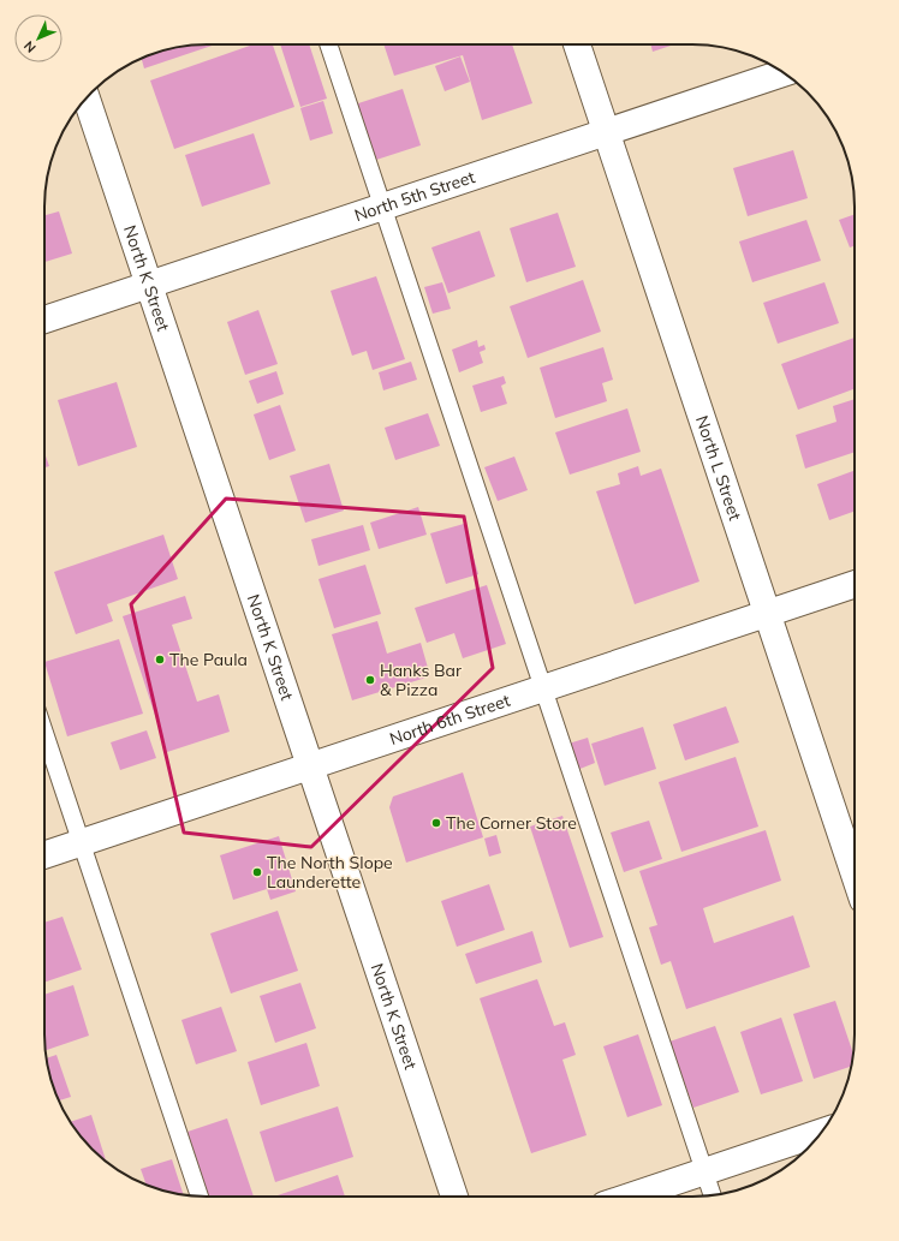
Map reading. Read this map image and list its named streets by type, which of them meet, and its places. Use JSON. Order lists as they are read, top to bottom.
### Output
{
  "streets": {
    "street": [
      "North 5th Street",
      "North K Street",
      "North L Street",
      "North 6th Street"
    ]
  },
  "crossings": [
    ["North 5th Street", "North K Street"],
    ["North 5th Street", "North L Street"],
    ["North K Street", "North 6th Street"],
    ["North L Street", "North 6th Street"]
  ],
  "places": [
    "The Paula",
    "Hanks Bar & Pizza",
    "The Corner Store",
    "The North Slope Launderette"
  ],
  "north": "bottom left"
}
